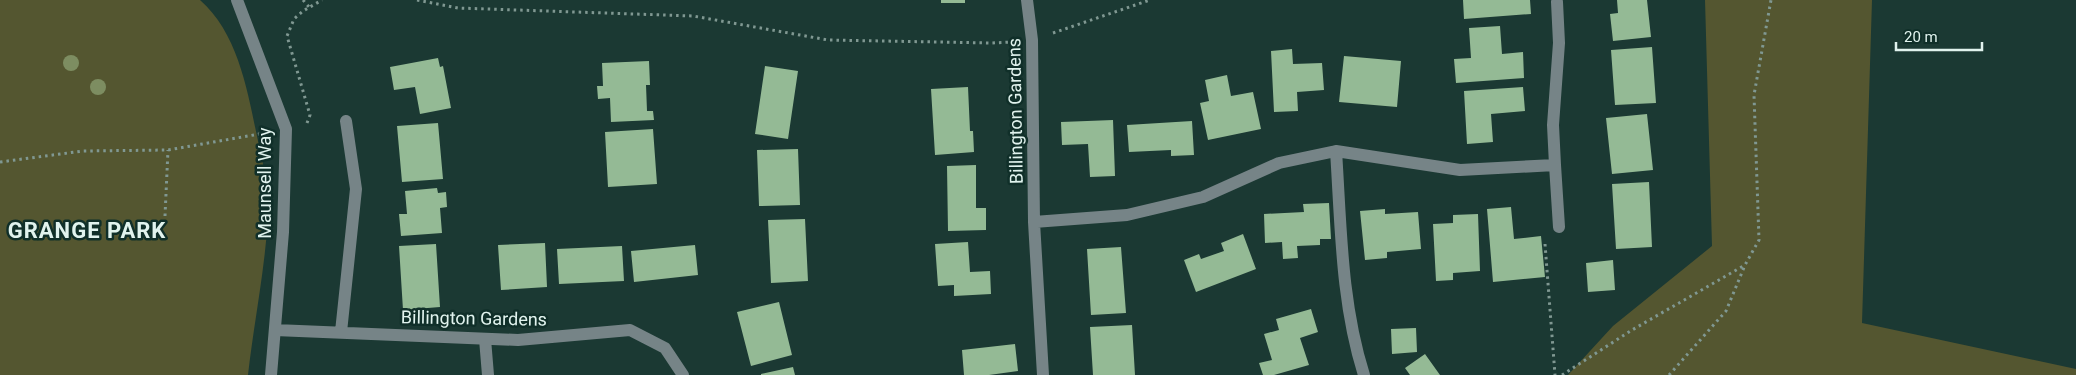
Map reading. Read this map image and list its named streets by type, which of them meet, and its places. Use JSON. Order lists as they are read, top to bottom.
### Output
{
  "streets": {
    "street": ["Billington Gardens", "Maunsell Way"]
  },
  "crossings": [
    ["Billington Gardens", "Maunsell Way"]
  ],
  "districts": ["GRANGE PARK"],
  "scale_bar": "20 m"
}
